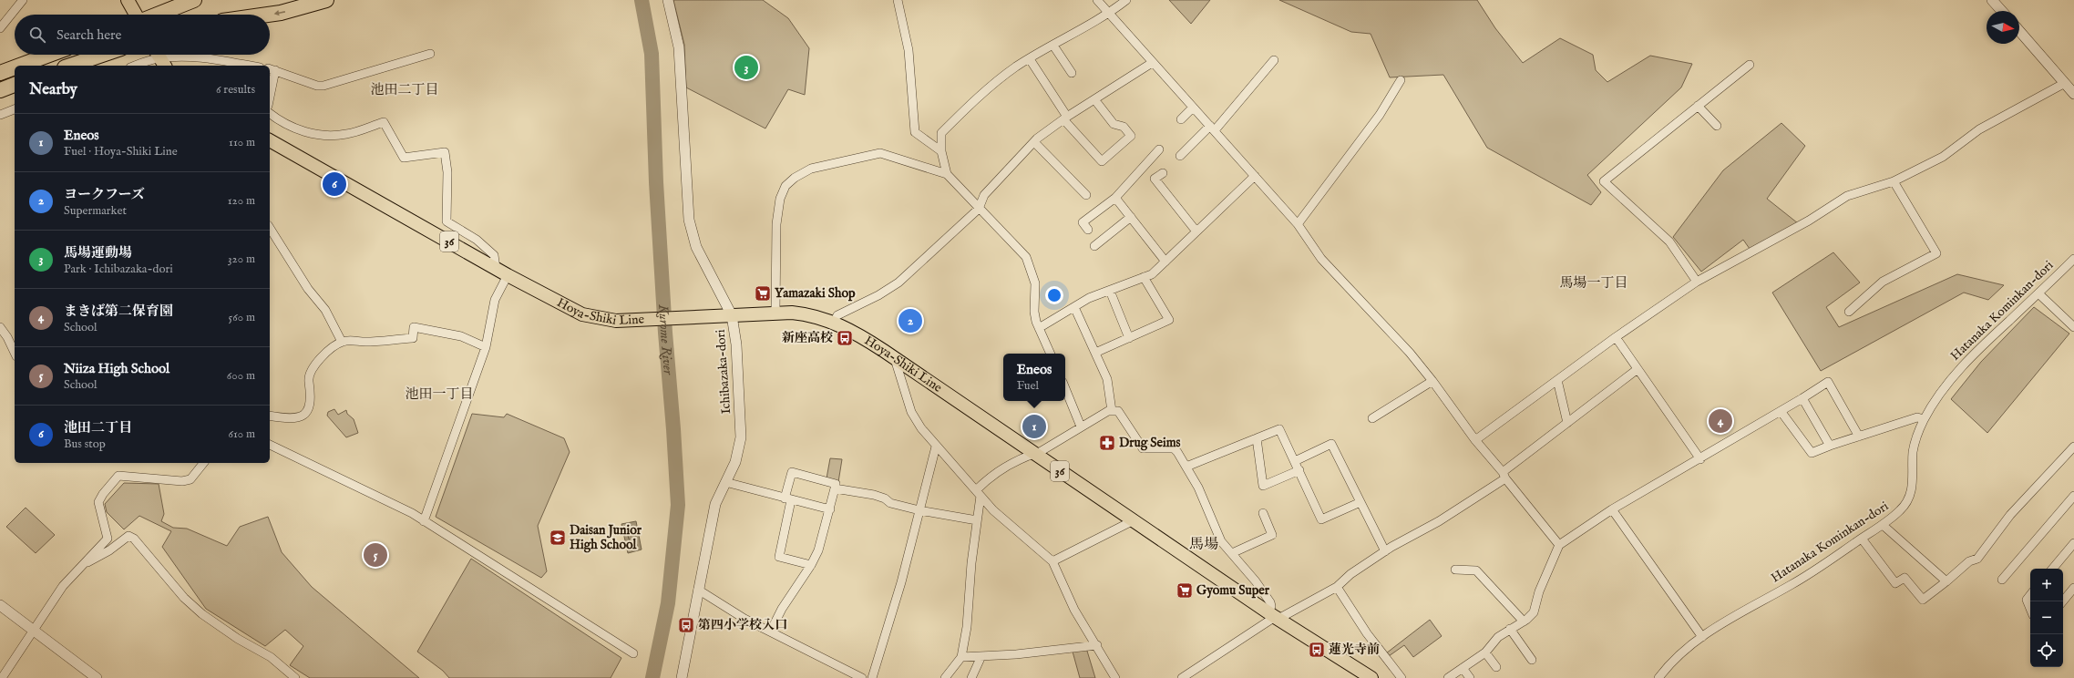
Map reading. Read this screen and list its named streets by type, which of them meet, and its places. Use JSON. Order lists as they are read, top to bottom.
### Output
{
  "streets": {
    "main road": ["36", "Hoya-Shiki Line"],
    "street": ["Hatanaka Kominkan-dori", "Ichibazaka-dori"]
  },
  "crossings": [
    ["Hoya-Shiki Line", "Ichibazaka-dori"]
  ],
  "districts": [
    "池田二丁目",
    "馬場一丁目",
    "池田一丁目",
    "馬場"
  ],
  "water": ["Kurome River"],
  "places": {
    "supermarket": ["Yamazaki Shop", "Gyomu Super"],
    "bus stop": ["新座高校", "第四小学校入口", "蓮光寺前"],
    "pharmacy": ["Drug Seims"],
    "school or university": ["Daisan Junior High School"]
  },
  "north": "right",
  "page": {
    "search": "Search here",
    "pins": [
      "3",
      "6",
      "2",
      "4",
      "1",
      "5"
    ],
    "heading": ["Nearby", "6 results"],
    "list": [
      {
        "mark": "1",
        "name": "Eneos",
        "note": "Fuel · Hoya-Shiki Line",
        "value": "110 m"
      },
      {
        "mark": "2",
        "name": "ヨークフーズ",
        "note": "Supermarket",
        "value": "120 m"
      },
      {
        "mark": "3",
        "name": "馬場運動場",
        "note": "Park · Ichibazaka-dori",
        "value": "320 m"
      },
      {
        "mark": "4",
        "name": "まきば第二保育園",
        "note": "School",
        "value": "560 m"
      },
      {
        "mark": "5",
        "name": "Niiza High School",
        "note": "School",
        "value": "600 m"
      },
      {
        "mark": "6",
        "name": "池田二丁目",
        "note": "Bus stop",
        "value": "610 m"
      }
    ],
    "popup": ["Eneos", "Fuel"],
    "map_buttons": ["+", "−"]
  }
}
